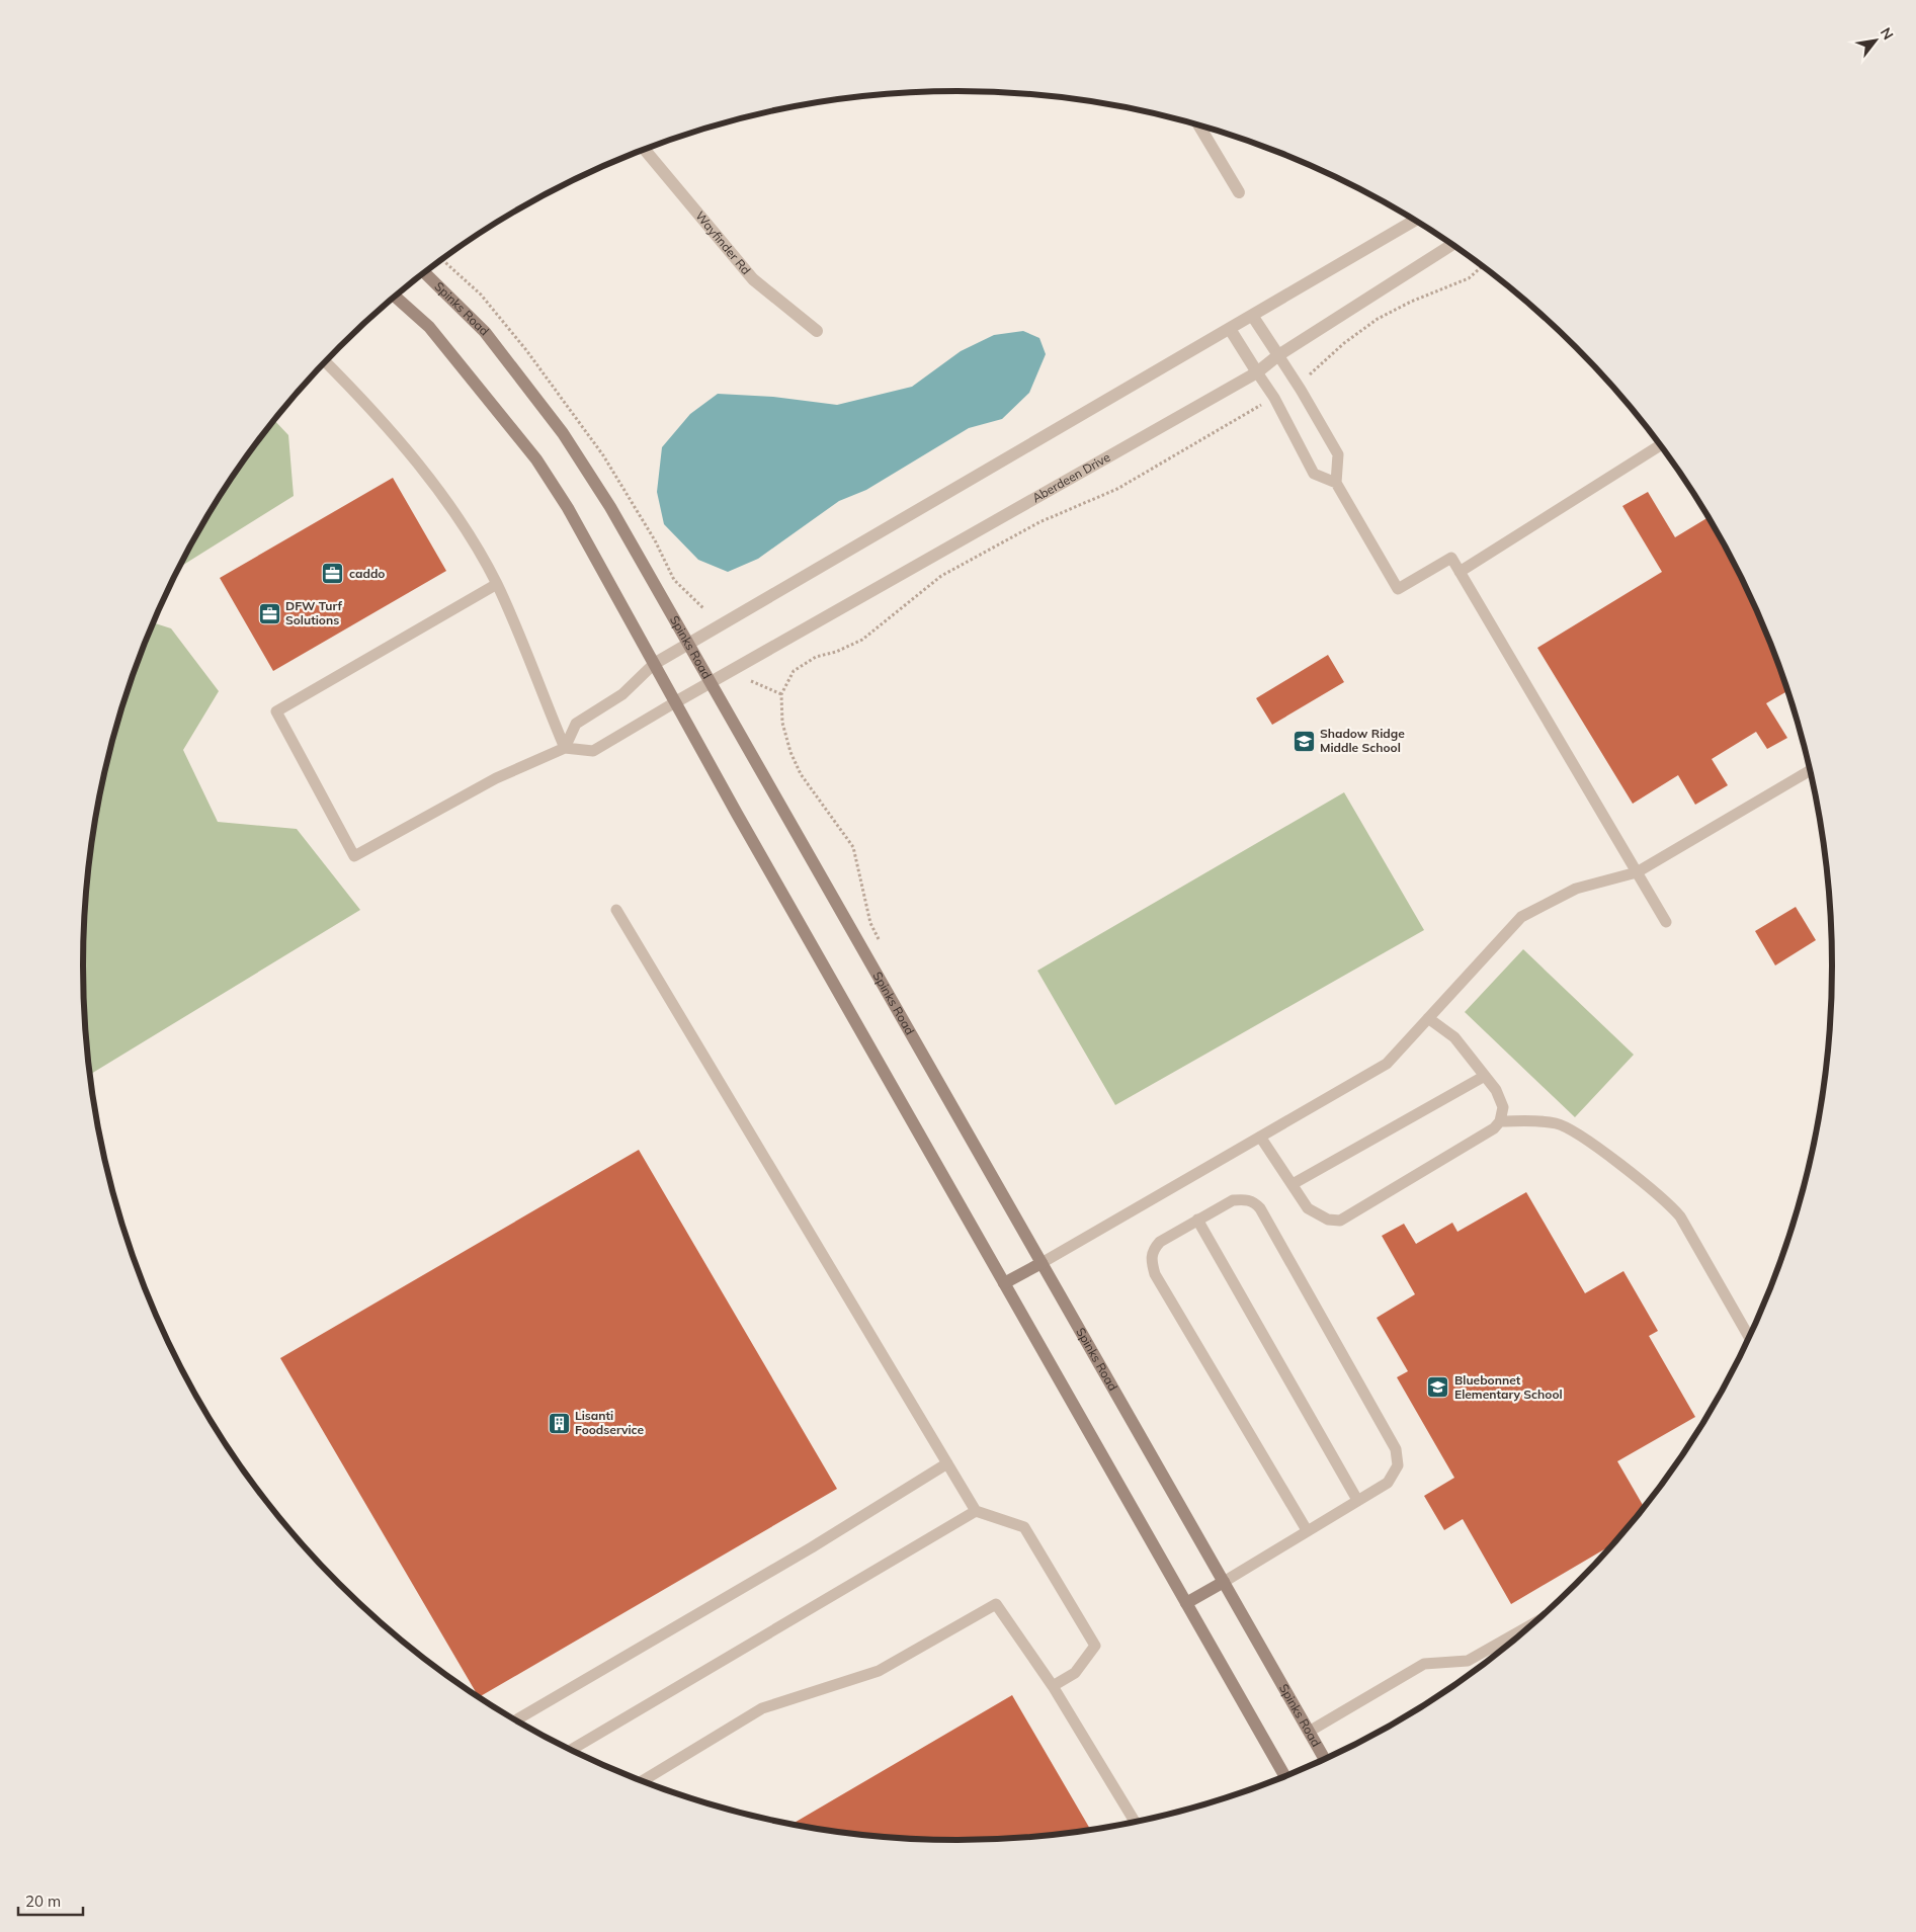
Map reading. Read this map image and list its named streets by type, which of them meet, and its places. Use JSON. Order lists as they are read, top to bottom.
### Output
{
  "streets": {
    "main road": ["Spinks Road"],
    "street": ["Wayfinder Rd", "Aberdeen Drive"]
  },
  "crossings": [
    ["Spinks Road", "Aberdeen Drive"]
  ],
  "places": {
    "office": ["caddo", "DFW Turf Solutions"],
    "school or university": ["Shadow Ridge Middle School", "Bluebonnet Elementary School"],
    "building": ["Lisanti Foodservice"]
  },
  "scale_bar": "20 m",
  "north": "top right"
}
